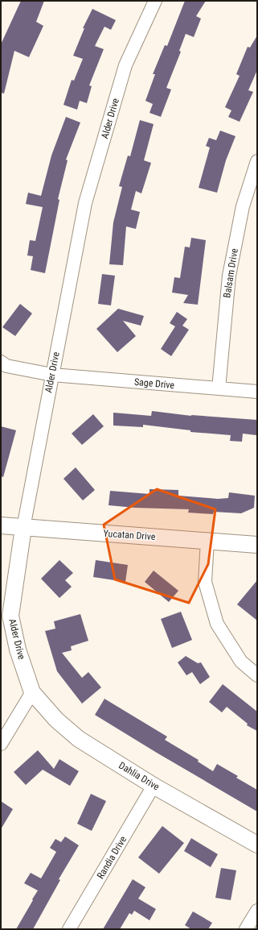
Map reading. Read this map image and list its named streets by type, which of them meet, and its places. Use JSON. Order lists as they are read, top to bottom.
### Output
{
  "streets": {
    "street": [
      "Alder Drive",
      "Balsam Drive",
      "Sage Drive",
      "Yucatan Drive",
      "Dahlia Drive",
      "Randia Drive"
    ]
  },
  "crossings": [
    ["Alder Drive", "Sage Drive"],
    ["Alder Drive", "Yucatan Drive"],
    ["Alder Drive", "Dahlia Drive"],
    ["Balsam Drive", "Sage Drive"],
    ["Dahlia Drive", "Randia Drive"]
  ]
}
